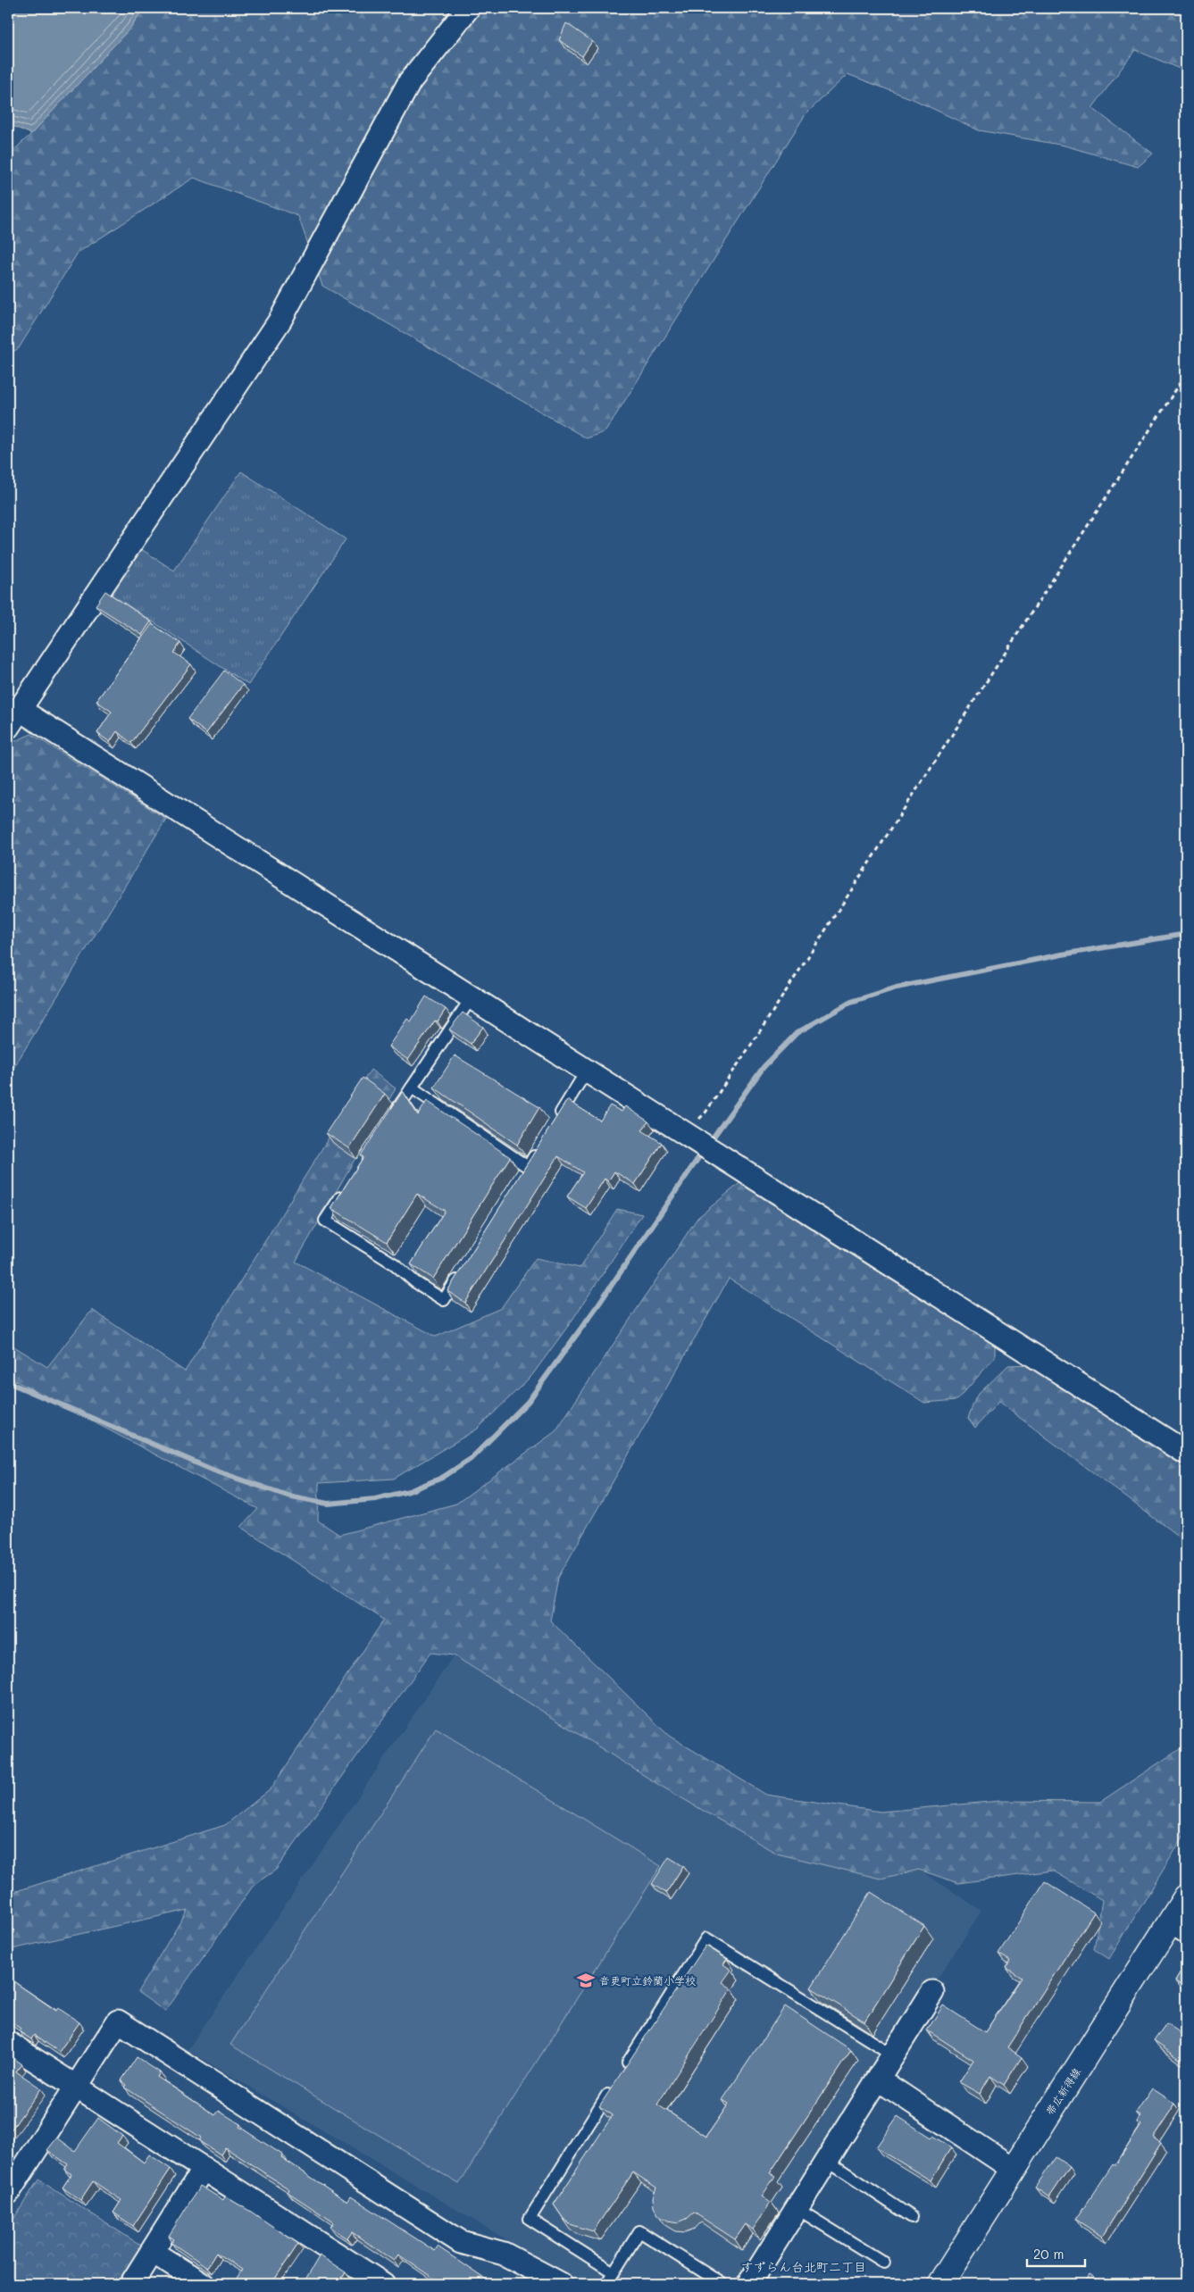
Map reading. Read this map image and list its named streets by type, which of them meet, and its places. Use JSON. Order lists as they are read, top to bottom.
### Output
{
  "streets": {
    "main road": ["帯広新得線"]
  },
  "districts": ["すずらん台北町二丁目"],
  "places": {
    "school or university": ["音更町立鈴蘭小学校"]
  },
  "scale_bar": "20 m"
}
